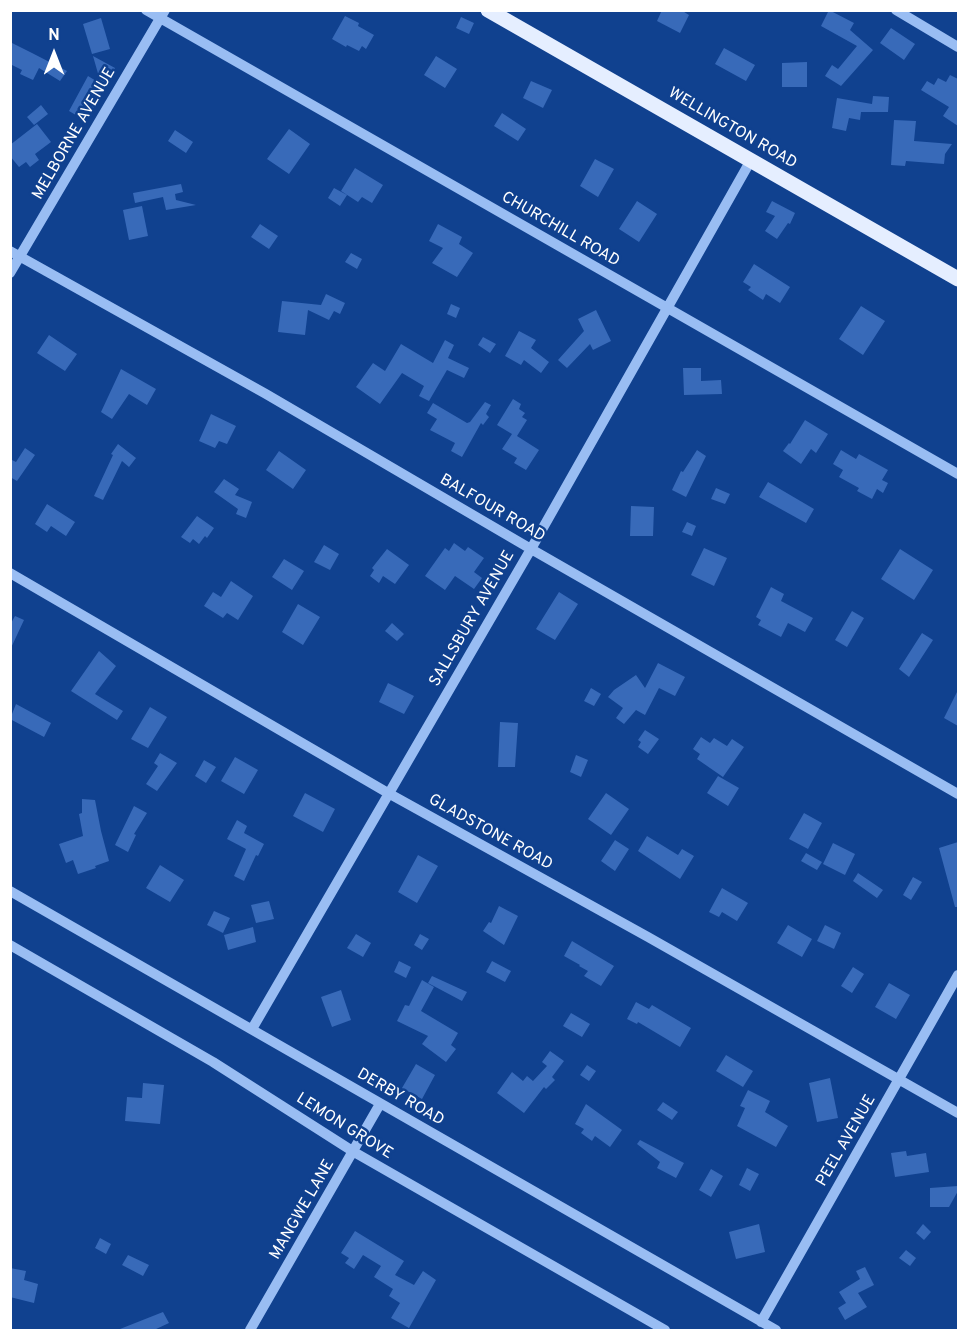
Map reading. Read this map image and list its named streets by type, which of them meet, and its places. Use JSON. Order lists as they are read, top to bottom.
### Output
{
  "streets": {
    "main road": ["WELLINGTON ROAD"],
    "street": [
      "MELBORNE AVENUE",
      "CHURCHILL ROAD",
      "BALFOUR ROAD",
      "SALLSBURY AVENUE",
      "GLADSTONE ROAD",
      "DERBY ROAD",
      "LEMON GROVE",
      "PEEL AVENUE",
      "MANGWE LANE"
    ]
  },
  "crossings": [
    ["WELLINGTON ROAD", "SALLSBURY AVENUE"],
    ["MELBORNE AVENUE", "CHURCHILL ROAD"],
    ["MELBORNE AVENUE", "BALFOUR ROAD"],
    ["CHURCHILL ROAD", "SALLSBURY AVENUE"],
    ["BALFOUR ROAD", "SALLSBURY AVENUE"],
    ["SALLSBURY AVENUE", "GLADSTONE ROAD"],
    ["SALLSBURY AVENUE", "DERBY ROAD"],
    ["GLADSTONE ROAD", "PEEL AVENUE"],
    ["DERBY ROAD", "PEEL AVENUE"],
    ["DERBY ROAD", "MANGWE LANE"],
    ["LEMON GROVE", "MANGWE LANE"]
  ],
  "north": "top"
}
